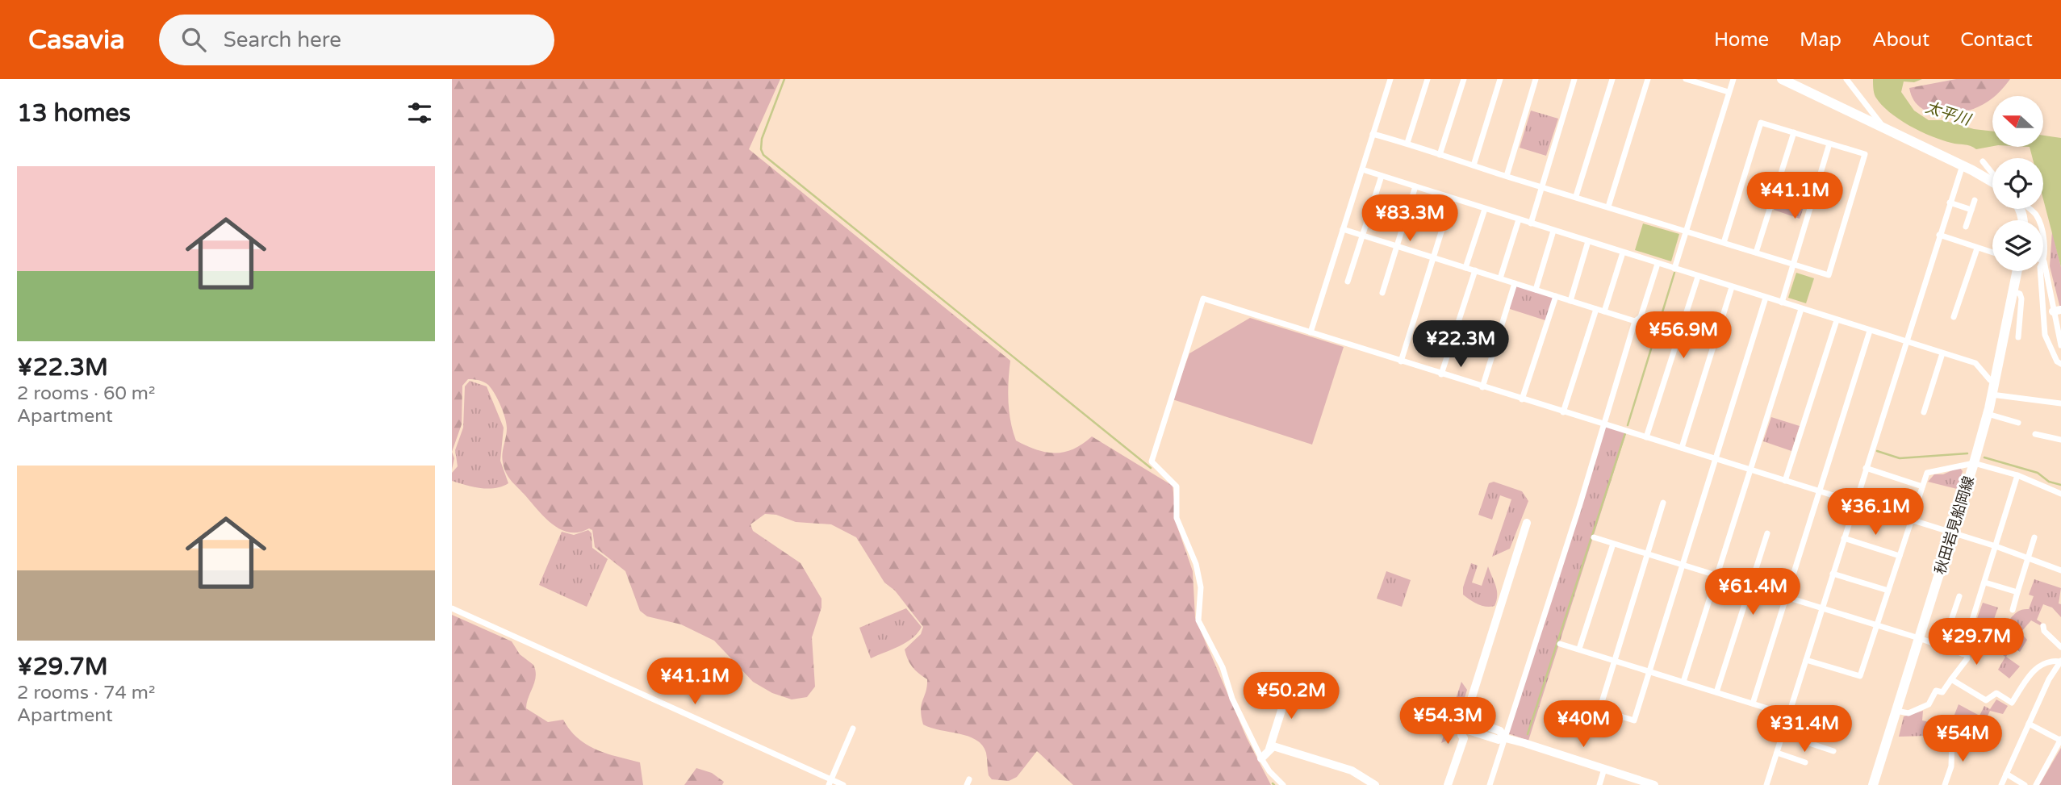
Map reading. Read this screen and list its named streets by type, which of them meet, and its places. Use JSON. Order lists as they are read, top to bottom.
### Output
{
  "streets": {
    "main road": ["秋田岩見船岡線"]
  },
  "water": ["太平川"],
  "north": "left",
  "page": {
    "header": "Casavia",
    "search": "Search here",
    "nav": [
      "Home",
      "Map",
      "About",
      "Contact"
    ],
    "heading": "13 homes",
    "list": [
      {
        "name": "¥22.3M",
        "note": "2 rooms · 60 m² · Apartment"
      },
      {
        "name": "¥29.7M",
        "note": "2 rooms · 74 m² · Apartment"
      }
    ],
    "price": [
      "¥41.1M",
      "¥83.3M",
      "¥56.9M",
      "¥22.3M",
      "¥36.1M",
      "¥61.4M",
      "¥29.7M",
      "¥41.1M",
      "¥50.2M",
      "¥54.3M",
      "¥40M",
      "¥31.4M",
      "¥54M"
    ]
  }
}
